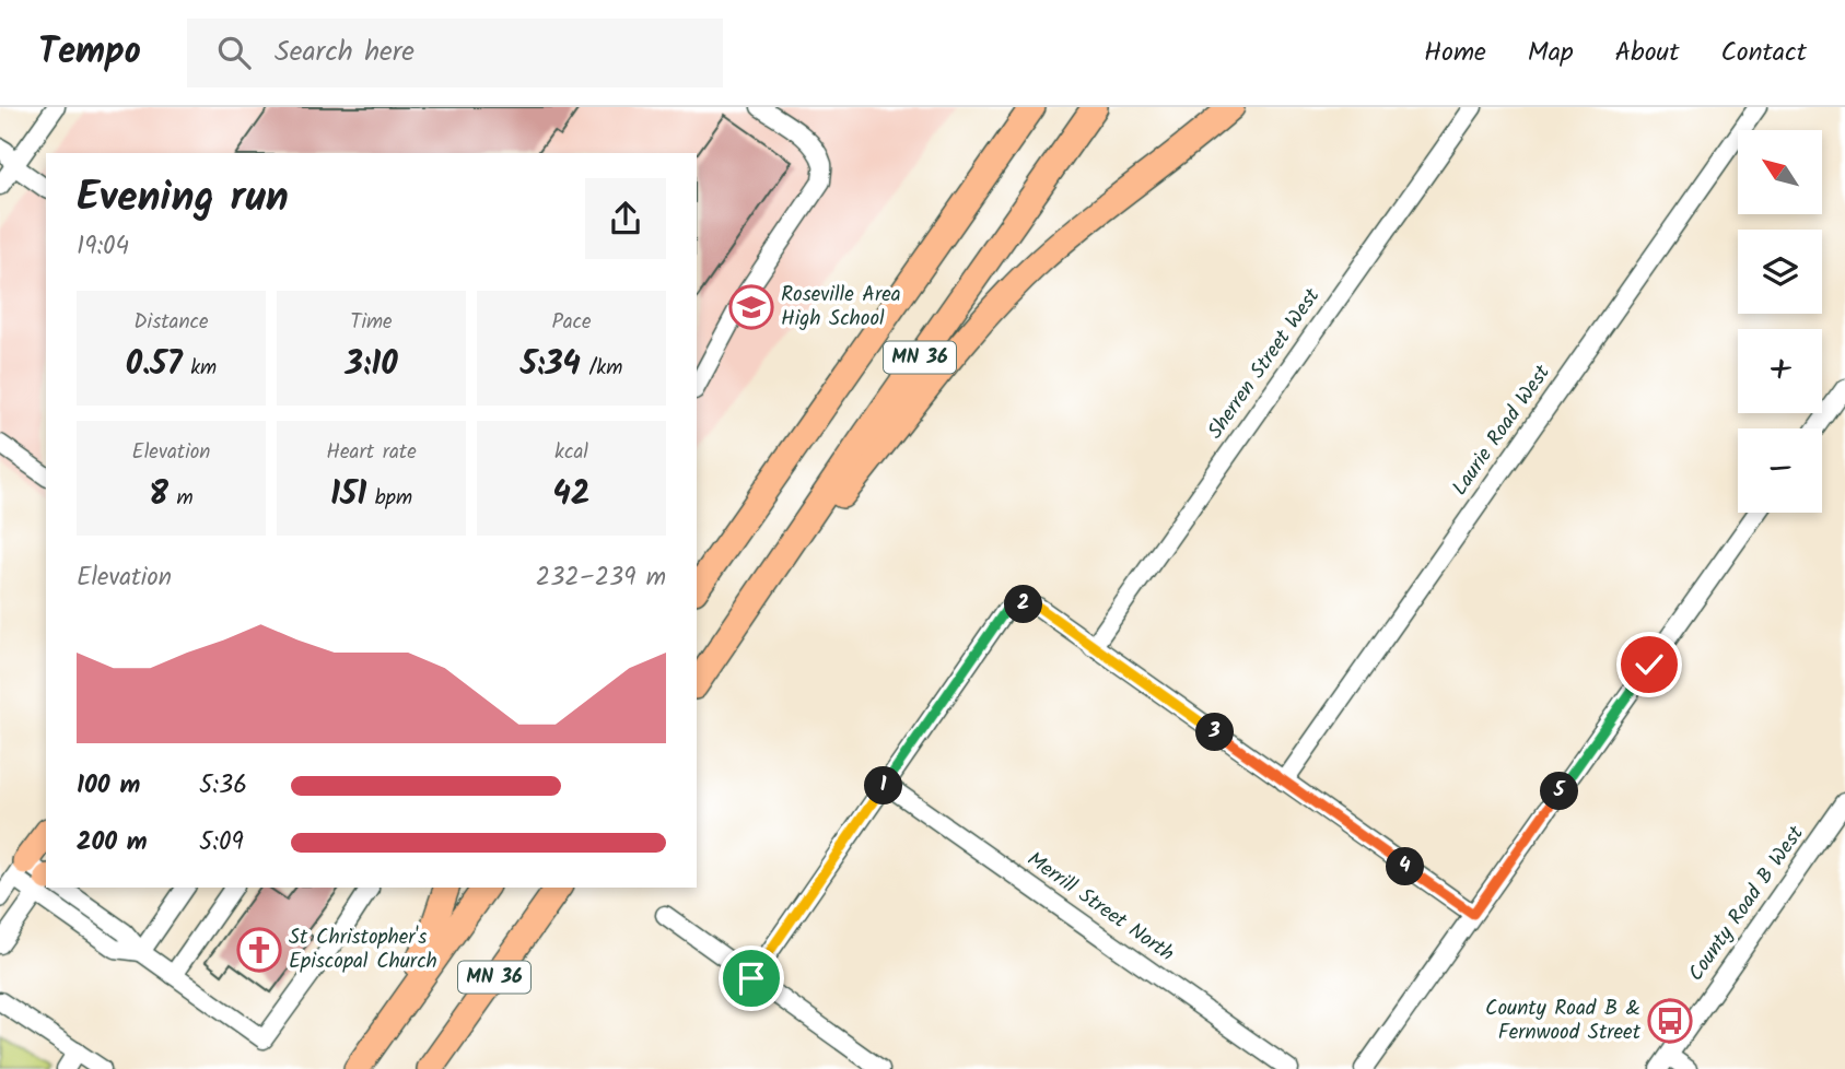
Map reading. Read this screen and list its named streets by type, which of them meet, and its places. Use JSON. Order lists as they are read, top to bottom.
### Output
{
  "streets": {
    "highway": ["MN 36"],
    "street": [
      "Sherren Street West",
      "Laurie Road West",
      "County Road B West",
      "Merrill Street North"
    ]
  },
  "places": {
    "school or university": ["Roseville Area High School"],
    "church": ["St Christopher's Episcopal Church"],
    "bus stop": ["County Road B & Fernwood Street"]
  },
  "north": "top left",
  "page": {
    "header": "Tempo",
    "search": "Search here",
    "nav": [
      "Home",
      "Map",
      "About",
      "Contact"
    ],
    "map_buttons": ["+", "−"],
    "heading": ["Evening run", "19:04"],
    "stats": [
      ["Distance", "0.57 km"],
      ["Time", "3:10"],
      ["Pace", "5:34 /km"],
      ["Elevation", "8 m"],
      ["Heart rate", "151 bpm"],
      ["kcal", "42"]
    ],
    "chart": ["Elevation", "232–239 m"],
    "pins": [
      "2",
      "3",
      "1",
      "5",
      "4"
    ],
    "list": [
      {
        "name": "100 m",
        "note": "5:36"
      },
      {
        "name": "200 m",
        "note": "5:09"
      }
    ]
  }
}
